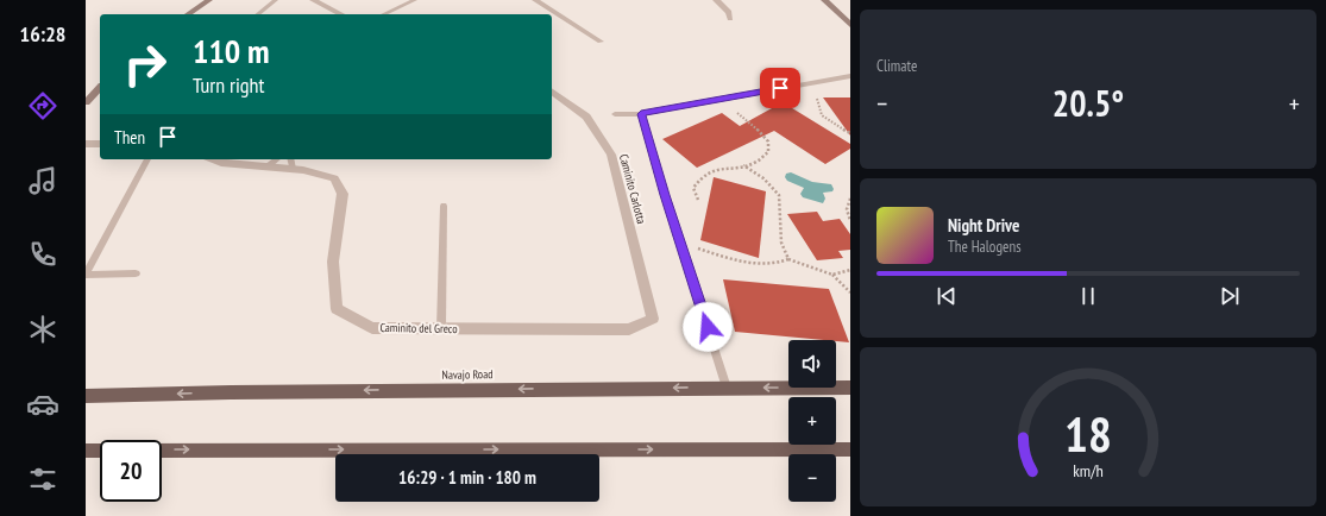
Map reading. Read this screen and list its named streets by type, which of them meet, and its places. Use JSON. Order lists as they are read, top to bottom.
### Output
{
  "streets": {
    "main road": ["Navajo Road"],
    "street": ["Caminito Carlotta", "Caminito del Greco"]
  },
  "crossings": [
    ["Caminito Carlotta", "Caminito del Greco"]
  ],
  "page": {
    "tabs": "16:28",
    "tile": "Climate",
    "turn": ["110 m", "Turn right"],
    "heat": ["−", "20.5°", "+"],
    "then": "Then",
    "song": ["Night Drive", "The Halogens"],
    "map_buttons": ["+", "−"],
    "limit": "20",
    "trip": "16:29 · 1 min · 180 m",
    "gauge": ["18", "km/h"]
  }
}
